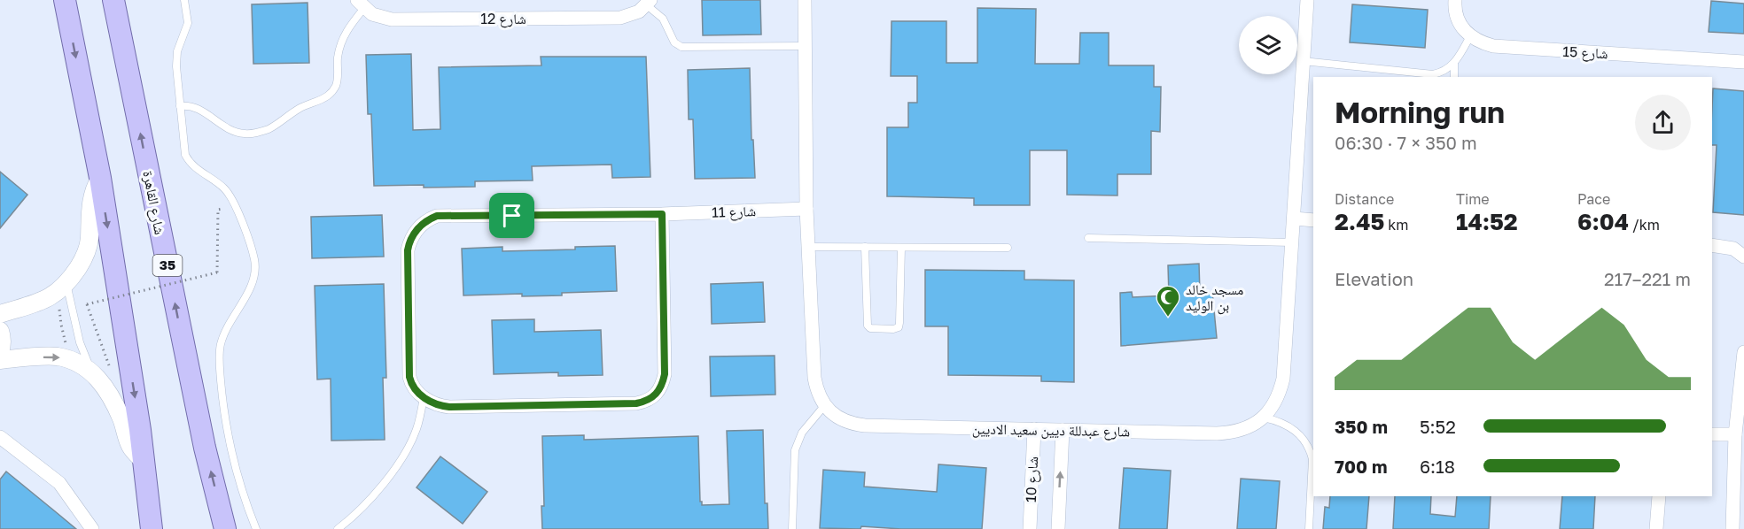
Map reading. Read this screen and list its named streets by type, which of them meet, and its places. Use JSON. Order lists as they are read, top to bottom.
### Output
{
  "streets": {
    "main road": ["شارع القاهرة", "35"],
    "street": [
      "شارع 12",
      "شارع 15",
      "شارع 11",
      "شارع عبدللة ديين سعيد الاديين",
      "شارع 10"
    ]
  },
  "crossings": [
    ["شارع عبدللة ديين سعيد الاديين", "شارع 10"]
  ],
  "places": {
    "mosque": ["مسجد خالد بن الوليد"]
  },
  "page": {
    "heading": ["Morning run", "06:30 · 7 × 350 m"],
    "stats": [
      ["Distance", "2.45 km"],
      ["Time", "14:52"],
      ["Pace", "6:04 /km"]
    ],
    "chart": ["Elevation", "217–221 m"],
    "list": [
      {
        "name": "350 m",
        "note": "5:52"
      },
      {
        "name": "700 m",
        "note": "6:18"
      }
    ]
  }
}
